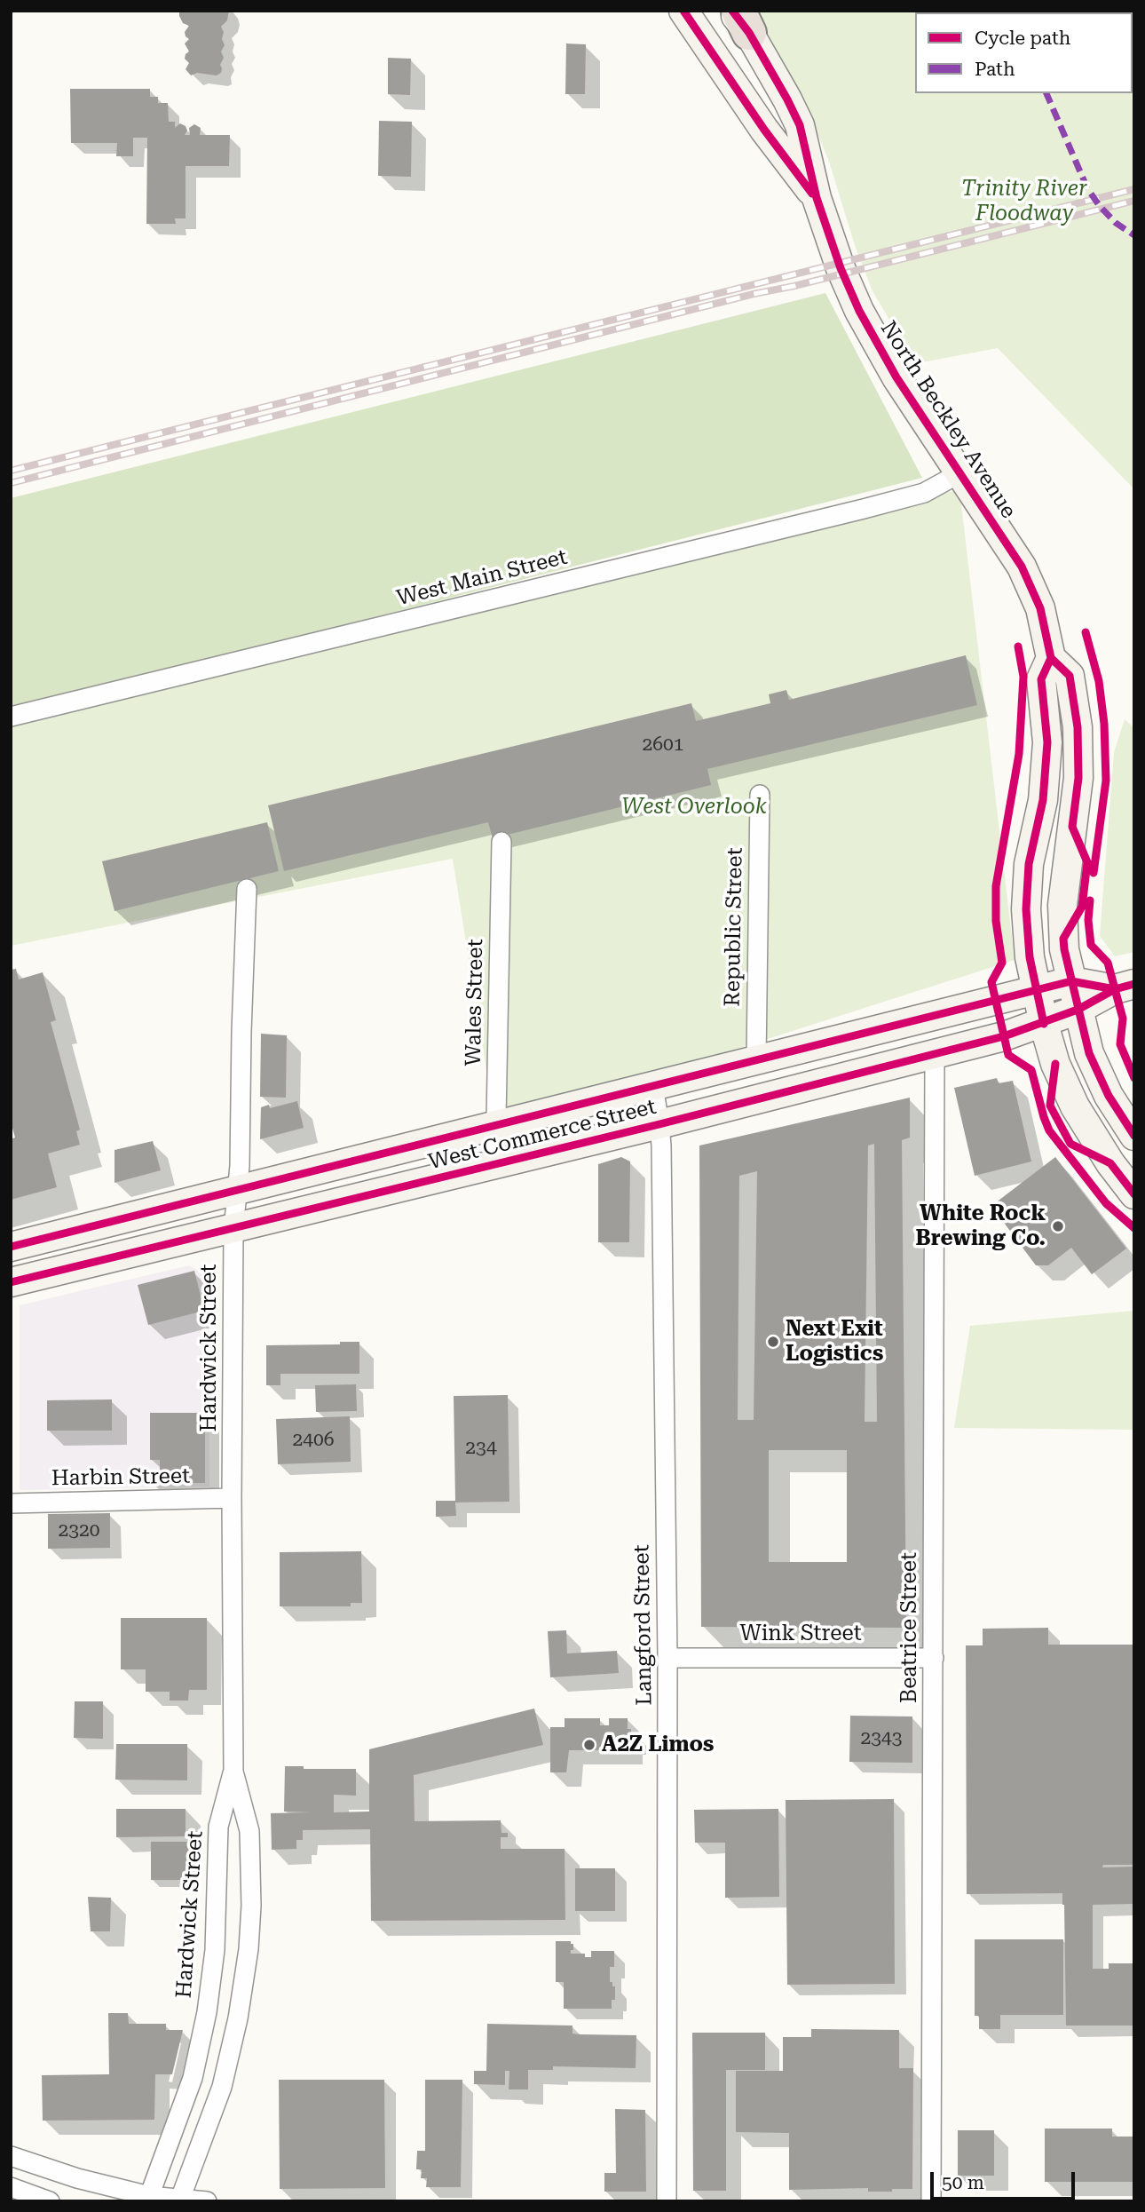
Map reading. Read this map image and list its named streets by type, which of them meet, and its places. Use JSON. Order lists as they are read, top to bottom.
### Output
{
  "streets": {
    "main road": ["North Beckley Avenue", "West Commerce Street"],
    "street": [
      "West Main Street",
      "Republic Street",
      "Wales Street",
      "Hardwick Street",
      "Harbin Street",
      "Langford Street",
      "Beatrice Street",
      "Wink Street"
    ]
  },
  "crossings": [
    ["North Beckley Avenue", "West Main Street"],
    ["North Beckley Avenue", "West Commerce Street"],
    ["Republic Street", "West Commerce Street"],
    ["Wales Street", "West Commerce Street"],
    ["West Commerce Street", "Hardwick Street"],
    ["West Commerce Street", "Langford Street"],
    ["West Commerce Street", "Beatrice Street"],
    ["Hardwick Street", "Harbin Street"],
    ["Langford Street", "Wink Street"],
    ["Beatrice Street", "Wink Street"]
  ],
  "parks": ["Trinity River Floodway", "West Overlook"],
  "places": ["White Rock Brewing Co.", "Next Exit Logistics", "A2Z Limos"],
  "house_numbers": [
    "2601",
    "2406",
    "234",
    "2320",
    "2343"
  ],
  "legend": ["Cycle path", "Path"],
  "scale_bar": "50 m"
}
